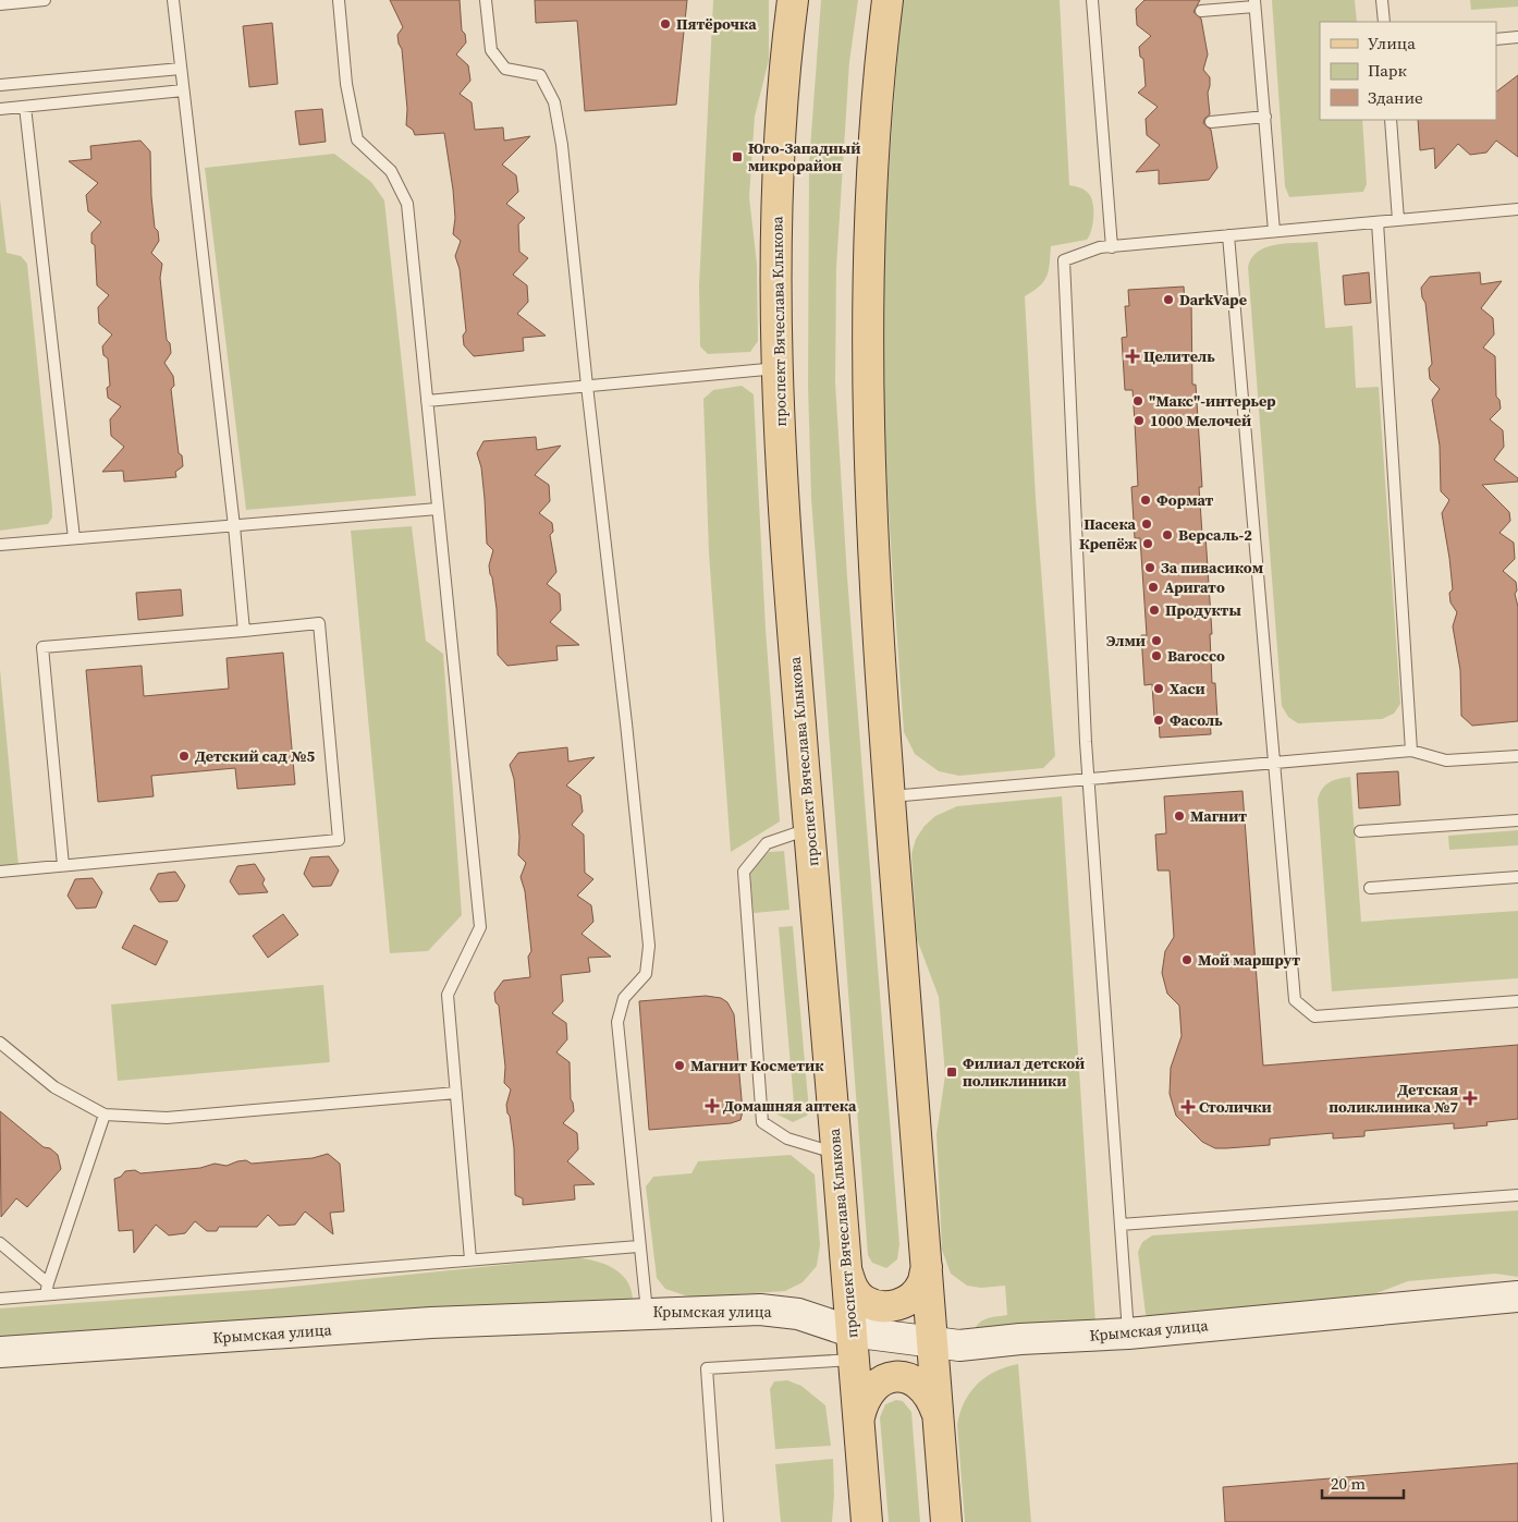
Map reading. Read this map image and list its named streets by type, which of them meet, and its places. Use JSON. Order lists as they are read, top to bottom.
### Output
{
  "streets": {
    "main road": ["проспект Вячеслава Клыкова"],
    "street": ["Крымская улица"]
  },
  "crossings": [
    ["проспект Вячеслава Клыкова", "Крымская улица"]
  ],
  "places": {
    "other": [
      "Пятёрочка",
      "DarkVape",
      "\"Макс\"-интерьер",
      "1000 Мелочей",
      "Формат",
      "Пасека",
      "Версаль-2",
      "Крепёж",
      "За пивасиком",
      "Аригато",
      "Продукты",
      "Элми",
      "Barocco",
      "Хаси",
      "Фасоль",
      "Детский сад №5",
      "Магнит",
      "Мой маршрут",
      "Магнит Косметик"
    ],
    "transit": ["Юго-Западный микрорайон", "Филиал детской поликлиники"],
    "health": [
      "Целитель",
      "Детская поликлиника №7",
      "Домашняя аптека",
      "Столички"
    ]
  },
  "legend": ["Улица", "Парк", "Здание"],
  "scale_bar": "20 m"
}
